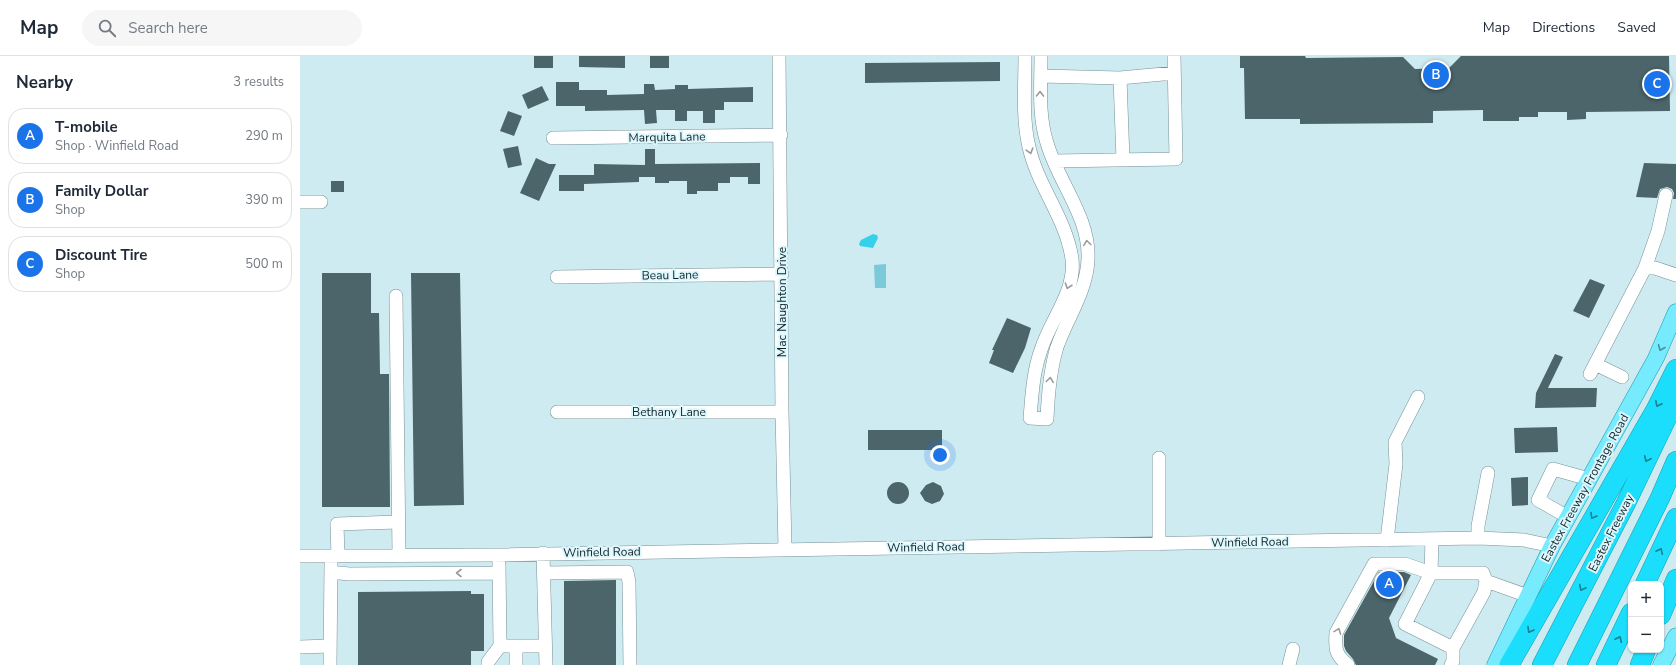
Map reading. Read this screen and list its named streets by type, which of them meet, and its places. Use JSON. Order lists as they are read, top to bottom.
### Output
{
  "streets": {
    "highway": ["Eastex Freeway"],
    "main road": ["Eastex Freeway Frontage Road"],
    "street": [
      "Marquita Lane",
      "Beau Lane",
      "Mac Naughton Drive",
      "Bethany Lane",
      "Winfield Road"
    ]
  },
  "crossings": [
    ["Marquita Lane", "Mac Naughton Drive"],
    ["Beau Lane", "Mac Naughton Drive"],
    ["Mac Naughton Drive", "Bethany Lane"],
    ["Mac Naughton Drive", "Winfield Road"],
    ["Eastex Freeway Frontage Road", "Winfield Road"]
  ],
  "one_way": ["Eastex Freeway Frontage Road"],
  "page": {
    "header": "Map",
    "search": "Search here",
    "nav": ["Map", "Directions", "Saved"],
    "heading": ["Nearby", "3 results"],
    "pins": ["B", "C", "A"],
    "list": [
      {
        "mark": "A",
        "name": "T-mobile",
        "note": "Shop · Winfield Road",
        "value": "290 m"
      },
      {
        "mark": "B",
        "name": "Family Dollar",
        "note": "Shop",
        "value": "390 m"
      },
      {
        "mark": "C",
        "name": "Discount Tire",
        "note": "Shop",
        "value": "500 m"
      }
    ],
    "map_buttons": ["+", "−"]
  }
}
